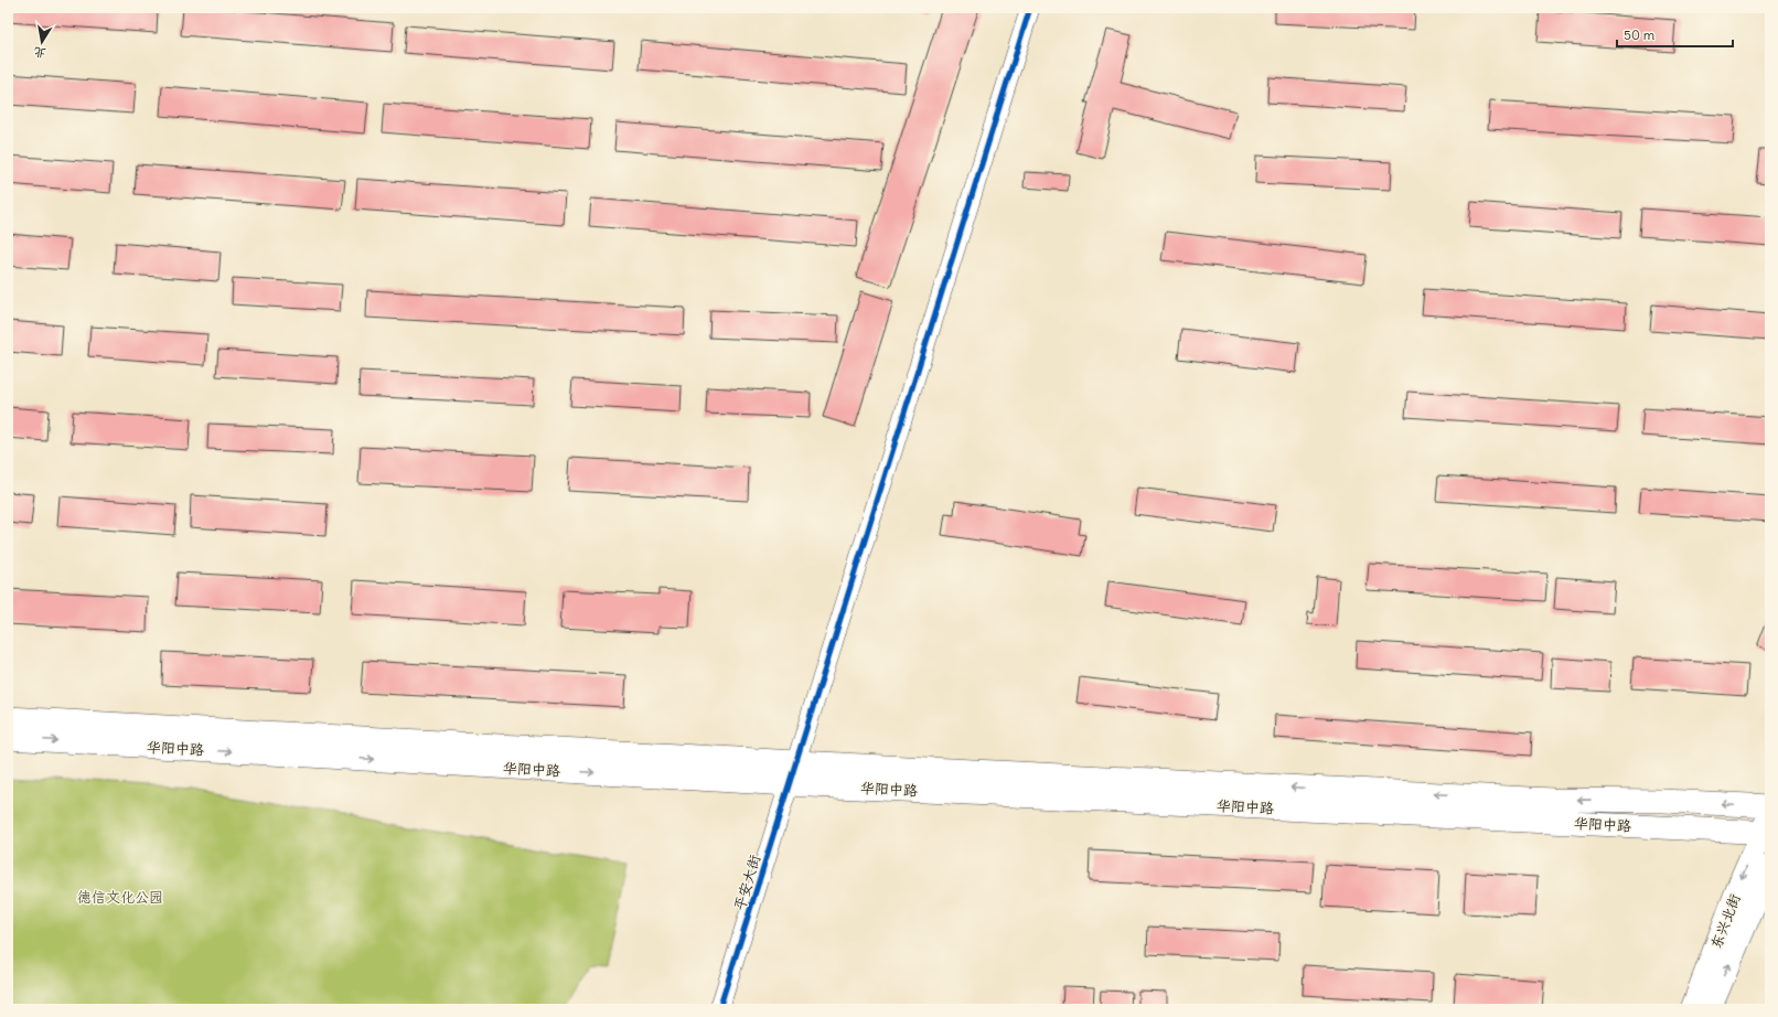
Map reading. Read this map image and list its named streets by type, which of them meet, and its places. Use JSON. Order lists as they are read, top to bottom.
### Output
{
  "streets": {
    "main road": ["华阳中路", "东兴北街"],
    "street": ["平安大街"]
  },
  "crossings": [
    ["华阳中路", "平安大街"],
    ["华阳中路", "东兴北街"]
  ],
  "parks": ["德信文化公园"],
  "scale_bar": "50 m",
  "north": "bottom"
}
